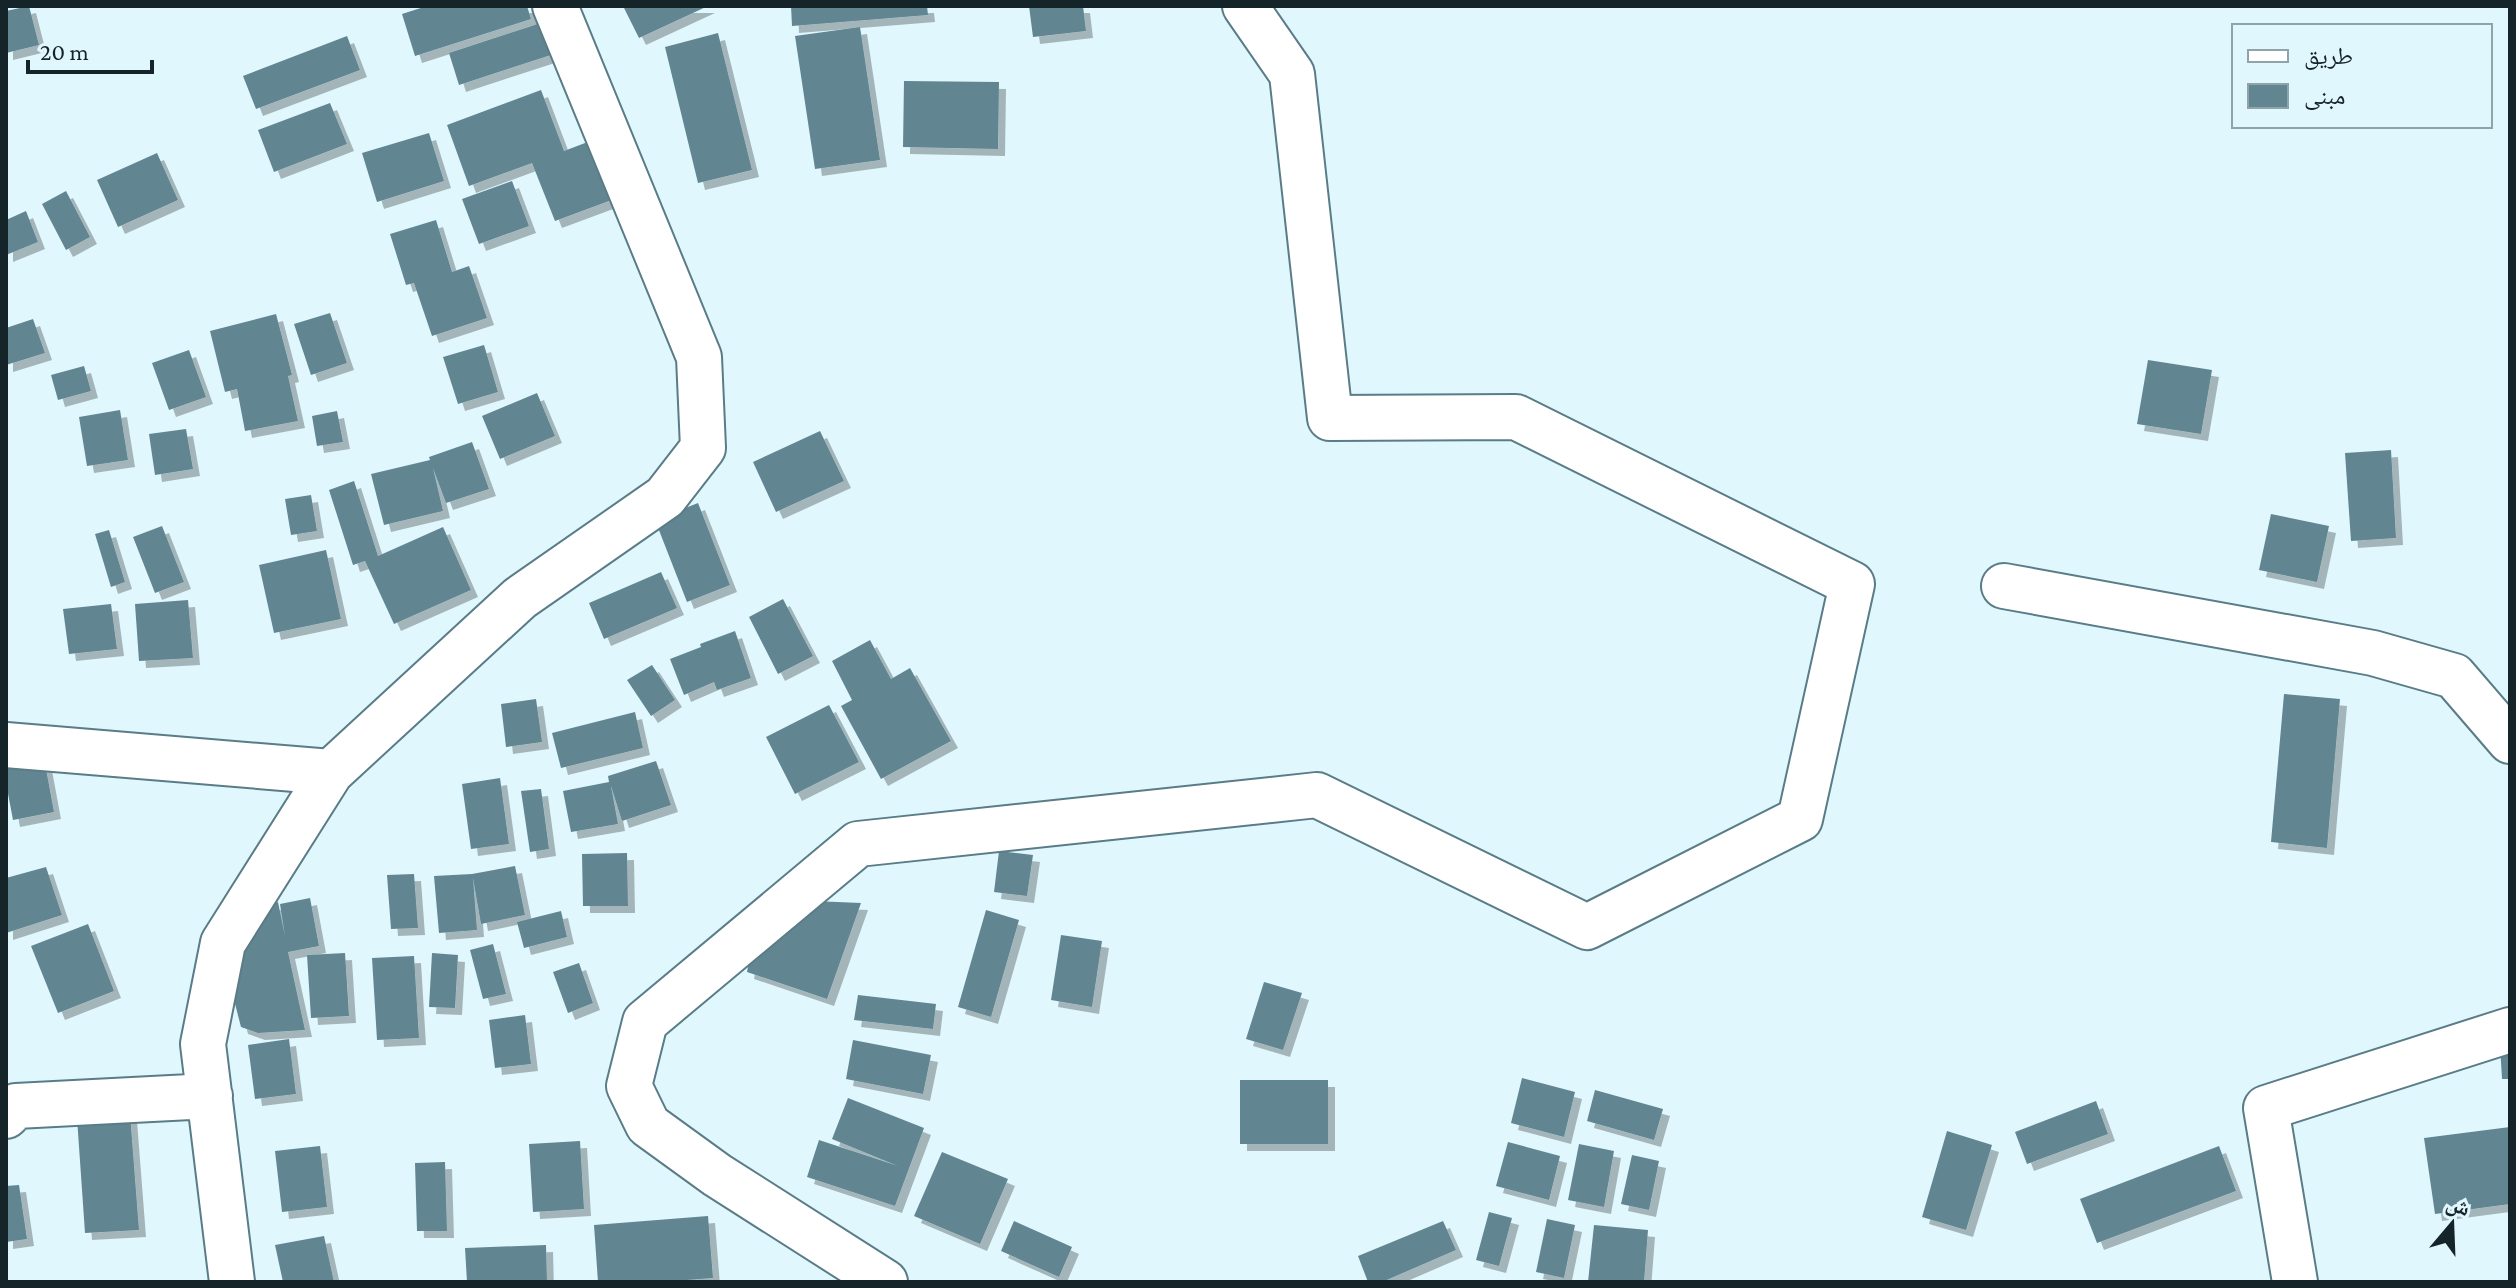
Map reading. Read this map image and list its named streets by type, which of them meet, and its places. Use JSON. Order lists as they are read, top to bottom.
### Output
{
  "legend": ["طريق", "مبنى"],
  "scale_bar": "20 m",
  "north": "top"
}
